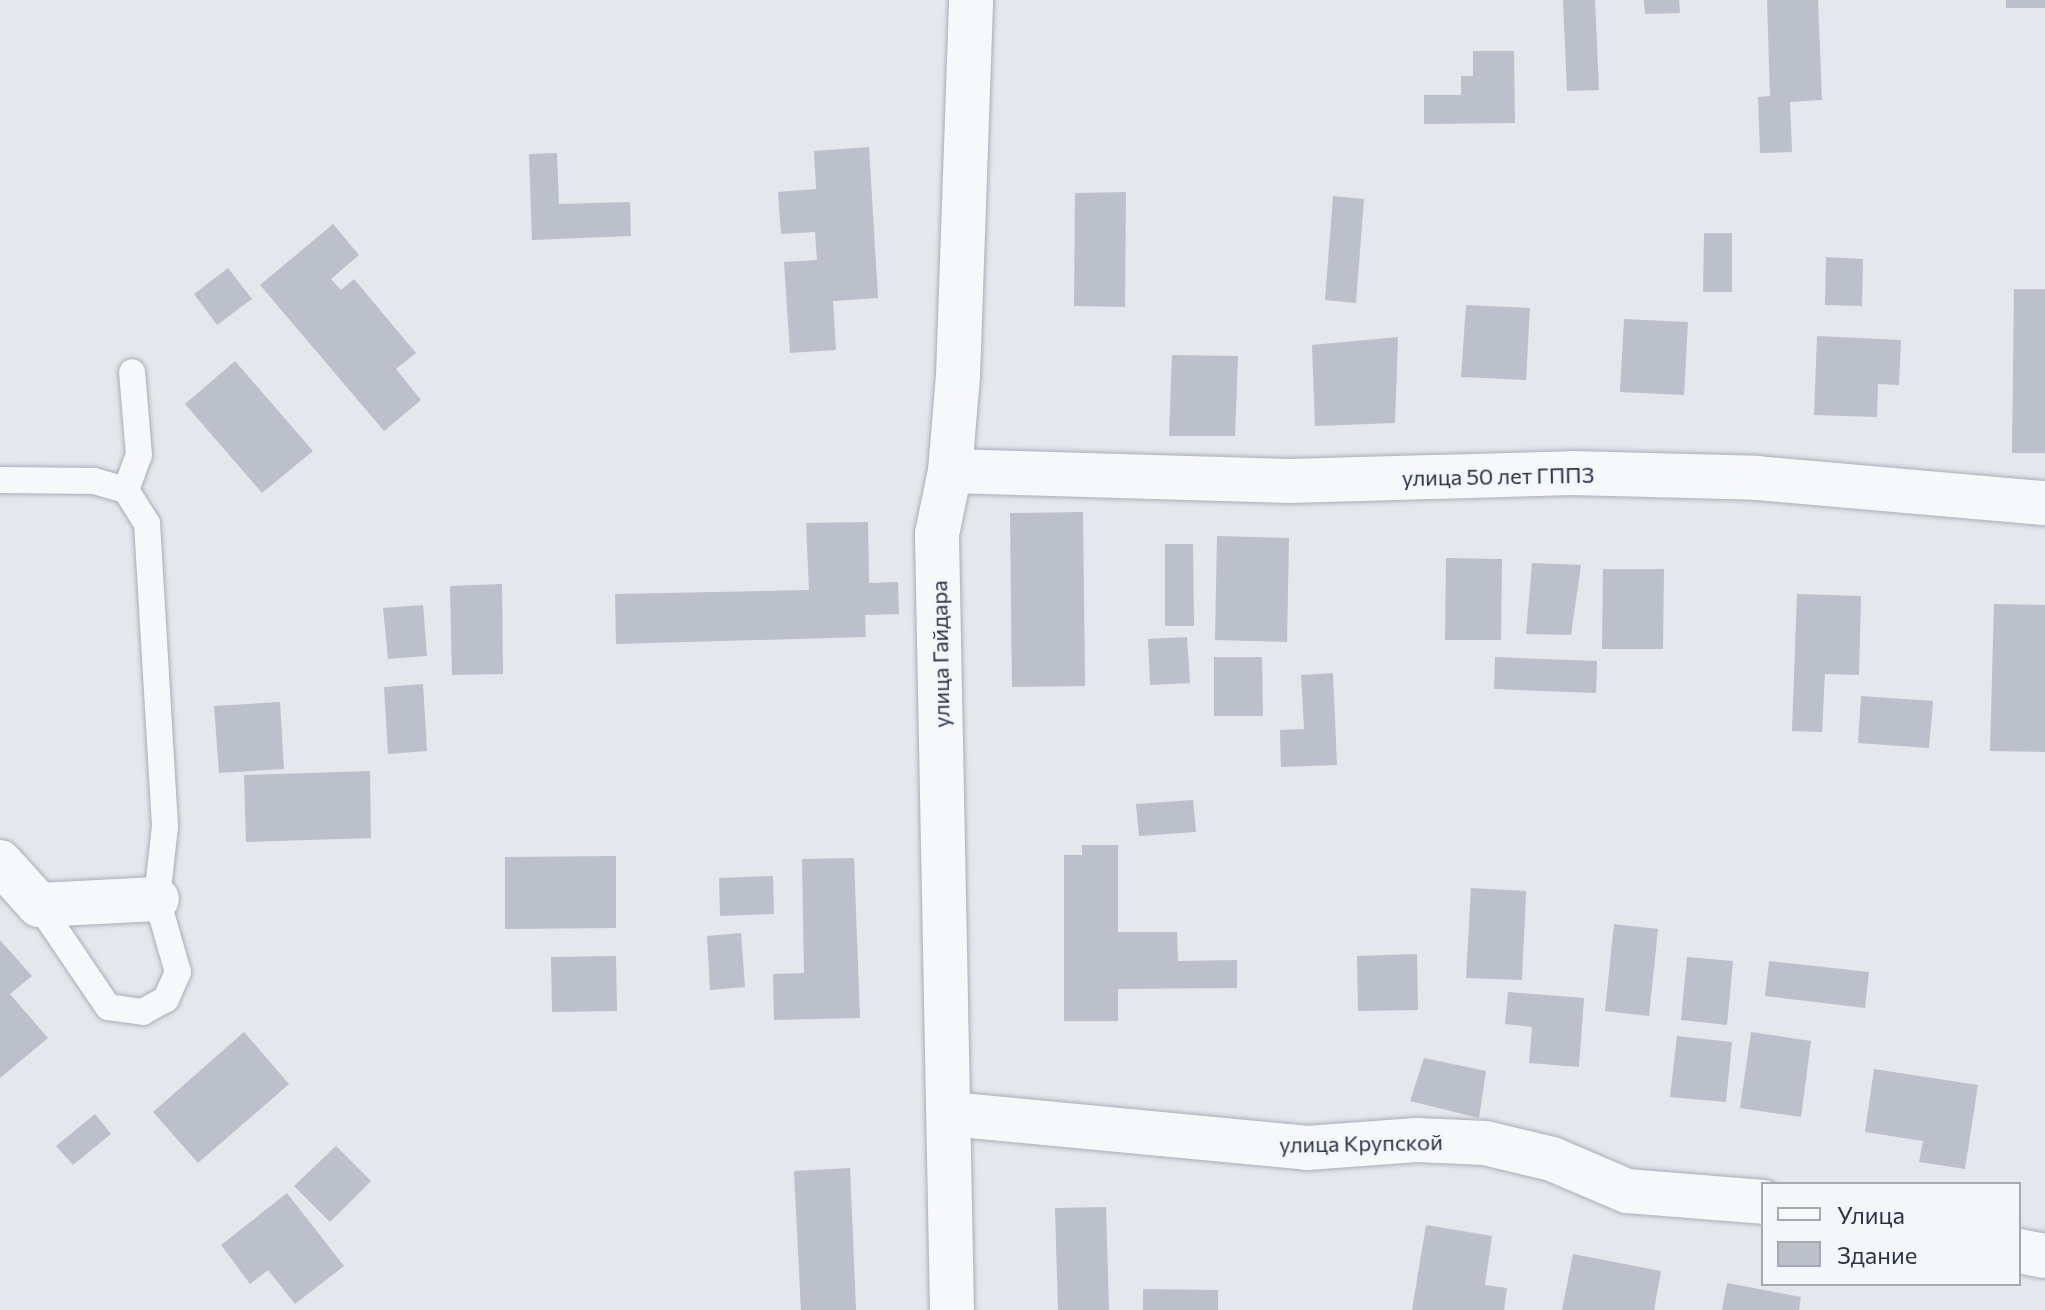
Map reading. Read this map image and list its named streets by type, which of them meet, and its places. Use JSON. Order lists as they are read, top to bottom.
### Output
{
  "streets": {
    "street": ["улица 50 лет ГППЗ", "улица Гайдара", "улица Крупской"]
  },
  "crossings": [
    ["улица 50 лет ГППЗ", "улица Гайдара"],
    ["улица Гайдара", "улица Крупской"]
  ],
  "legend": ["Улица", "Здание"]
}
